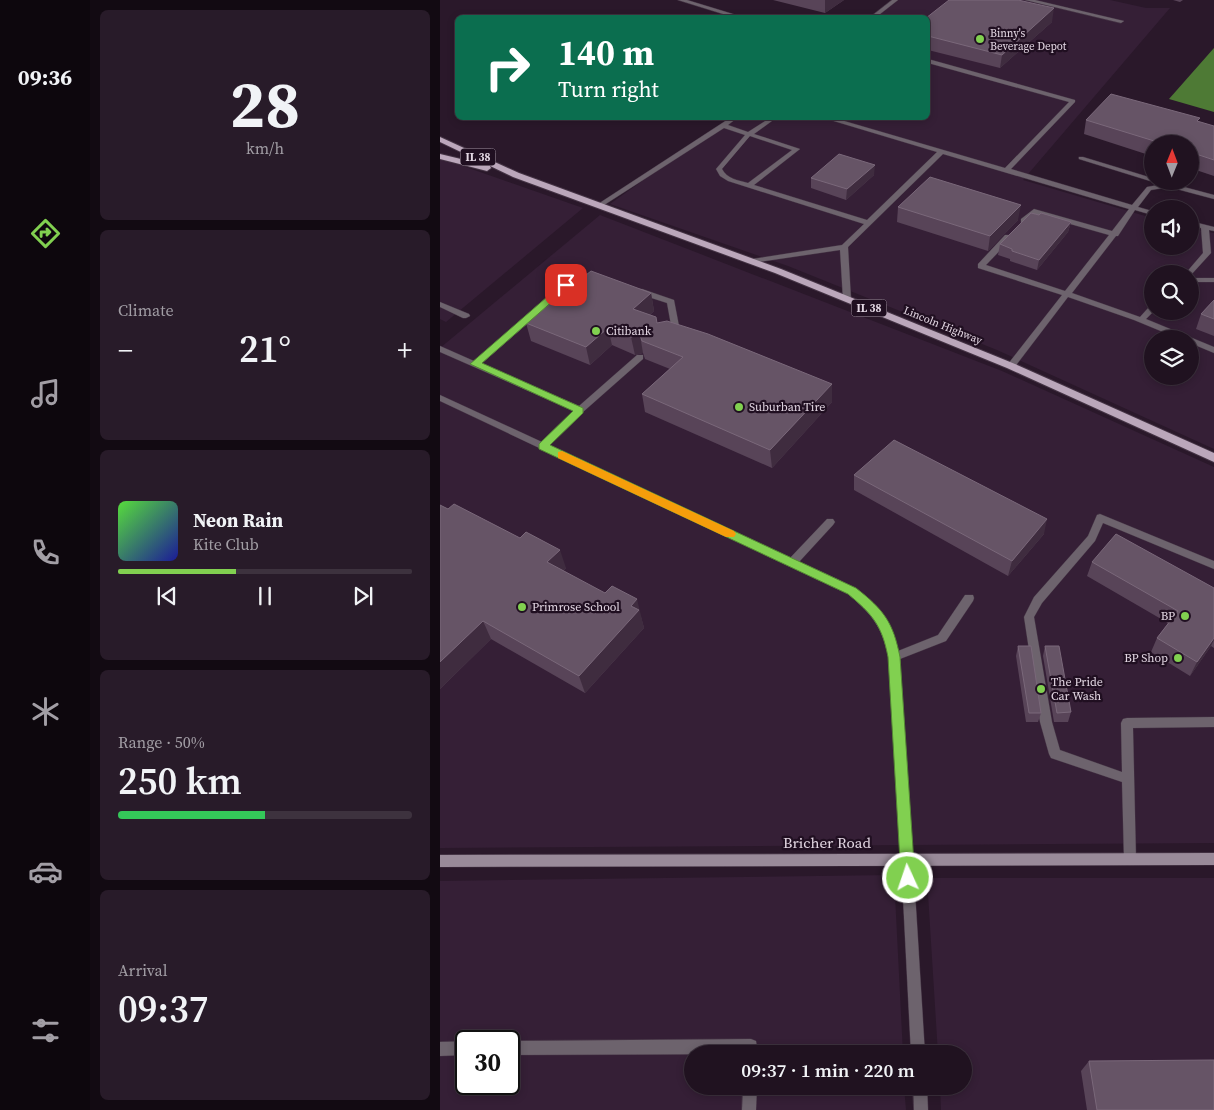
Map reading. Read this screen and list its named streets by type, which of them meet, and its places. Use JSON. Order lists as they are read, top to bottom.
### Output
{
  "streets": {
    "main road": ["IL 38", "Lincoln Highway"],
    "street": ["Bricher Road"]
  },
  "places": [
    "Binny's Beverage Depot",
    "Citibank",
    "Suburban Tire",
    "Primrose School",
    "BP",
    "BP Shop",
    "The Pride Car Wash"
  ],
  "north": "top",
  "page": {
    "tabs": "09:36",
    "tile": [
      ["28", "km/h"],
      "Climate",
      ["Range · 50%", "250 km"],
      ["Arrival", "09:37"]
    ],
    "turn": ["140 m", "Turn right"],
    "heat": ["−", "21°", "+"],
    "song": ["Neon Rain", "Kite Club"],
    "limit": "30",
    "trip": "09:37 · 1 min · 220 m"
  }
}
